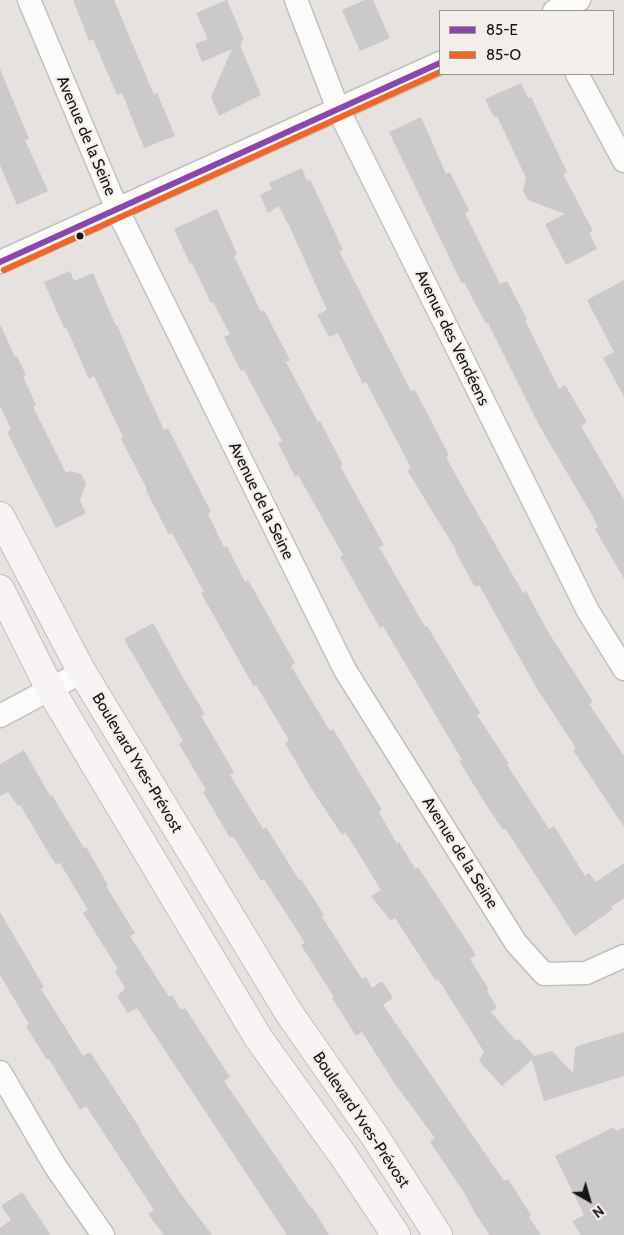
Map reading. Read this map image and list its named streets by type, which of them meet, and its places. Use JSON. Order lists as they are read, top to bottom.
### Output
{
  "streets": {
    "street": ["Avenue de la Seine", "Avenue des Vendéens", "Boulevard Yves-Prévost"]
  },
  "lines": ["transit line 85-E", "transit line 85-O"],
  "legend": ["85-E", "85-O"],
  "north": "bottom right"
}
